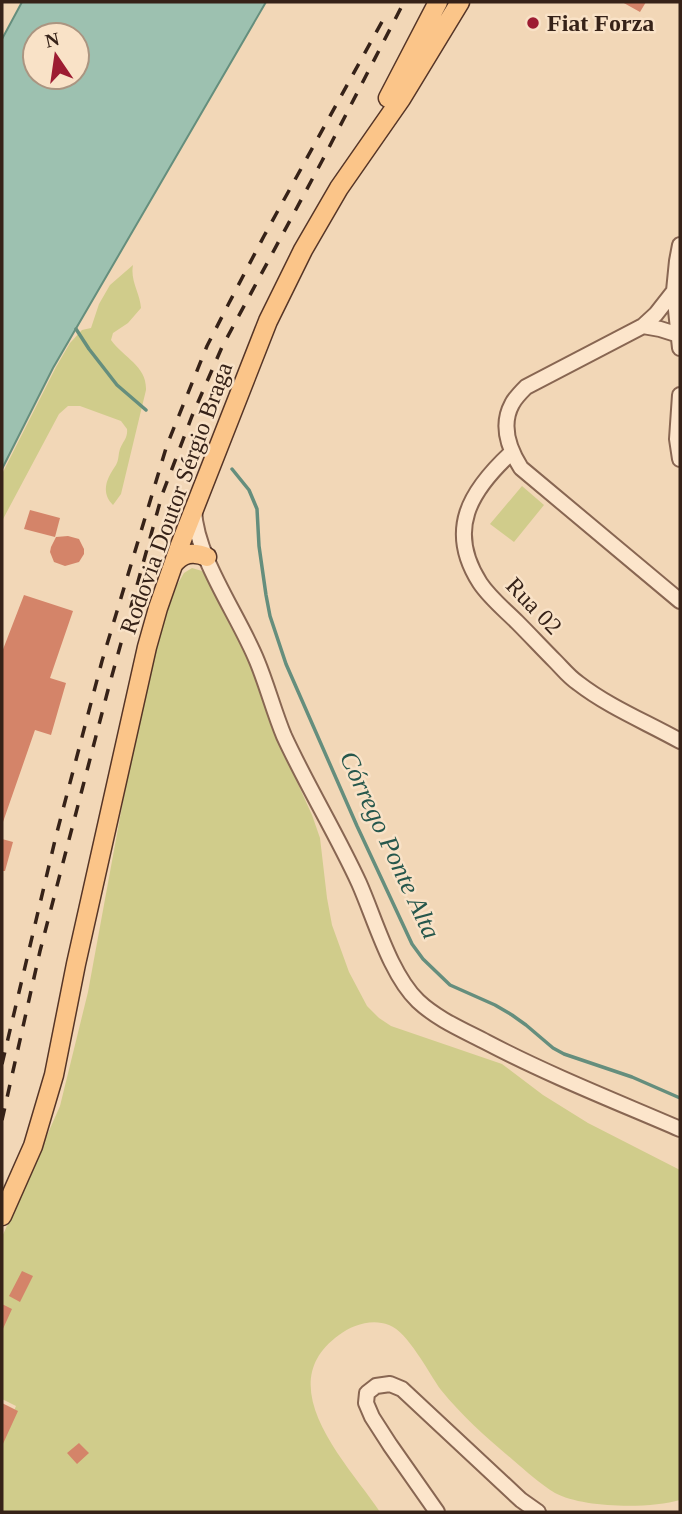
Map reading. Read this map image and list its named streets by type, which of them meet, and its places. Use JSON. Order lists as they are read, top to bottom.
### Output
{
  "streets": {
    "main road": ["Rodovia Doutor Sérgio Braga"],
    "street": ["Rua 02"]
  },
  "water": ["Córrego Ponte Alta"],
  "places": ["Fiat Forza"],
  "north": "top"
}
